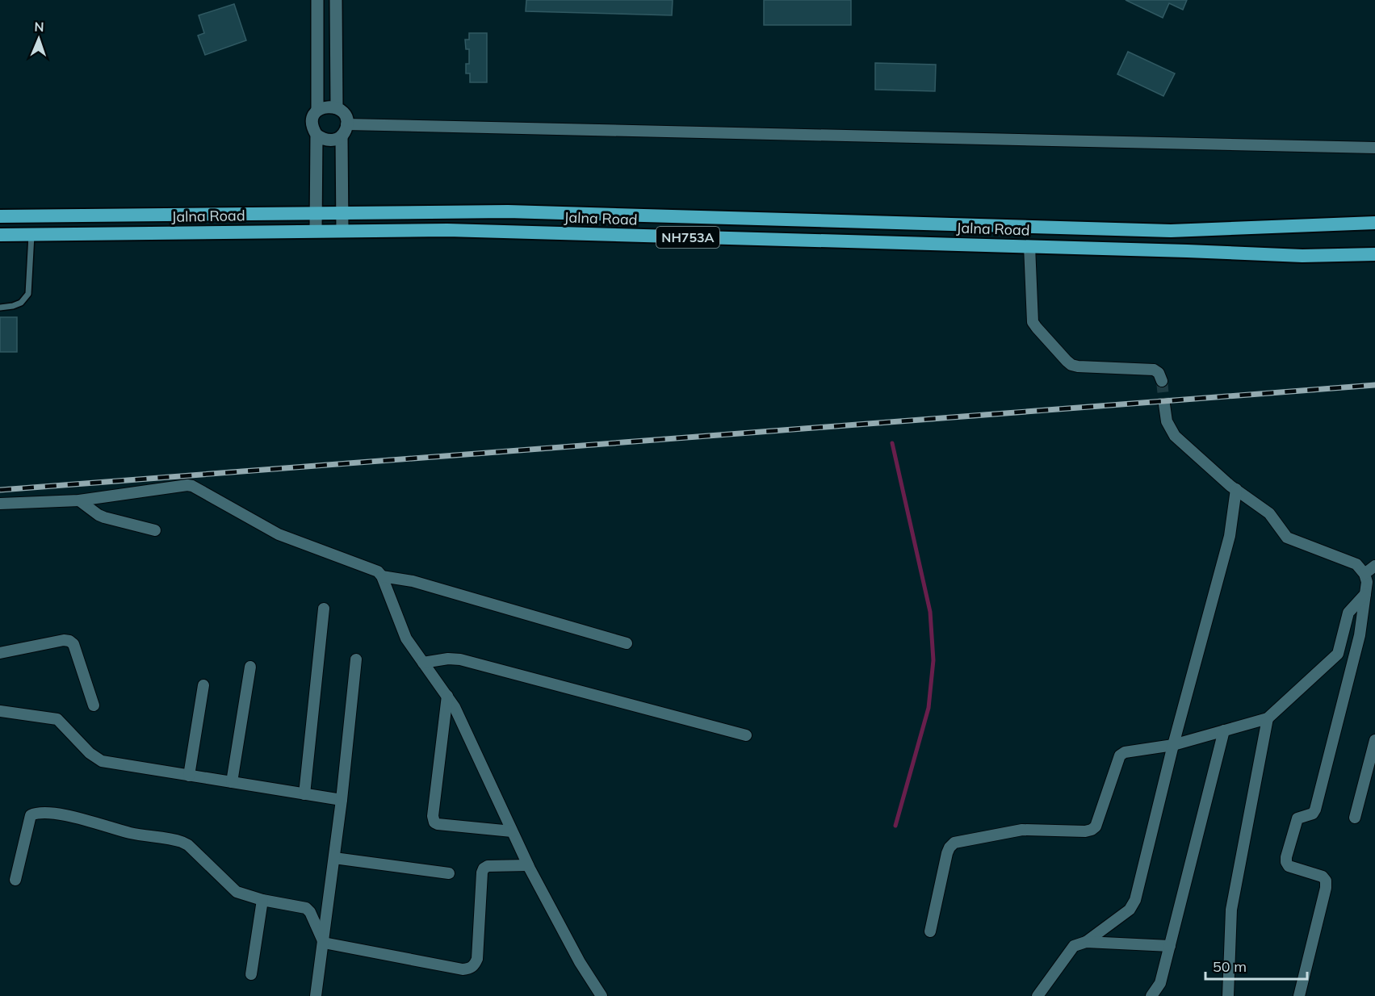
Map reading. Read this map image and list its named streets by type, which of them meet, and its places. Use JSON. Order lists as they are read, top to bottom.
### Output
{
  "streets": {
    "highway": ["Jalna Road", "NH753A"]
  },
  "scale_bar": "50 m",
  "north": "top"
}
